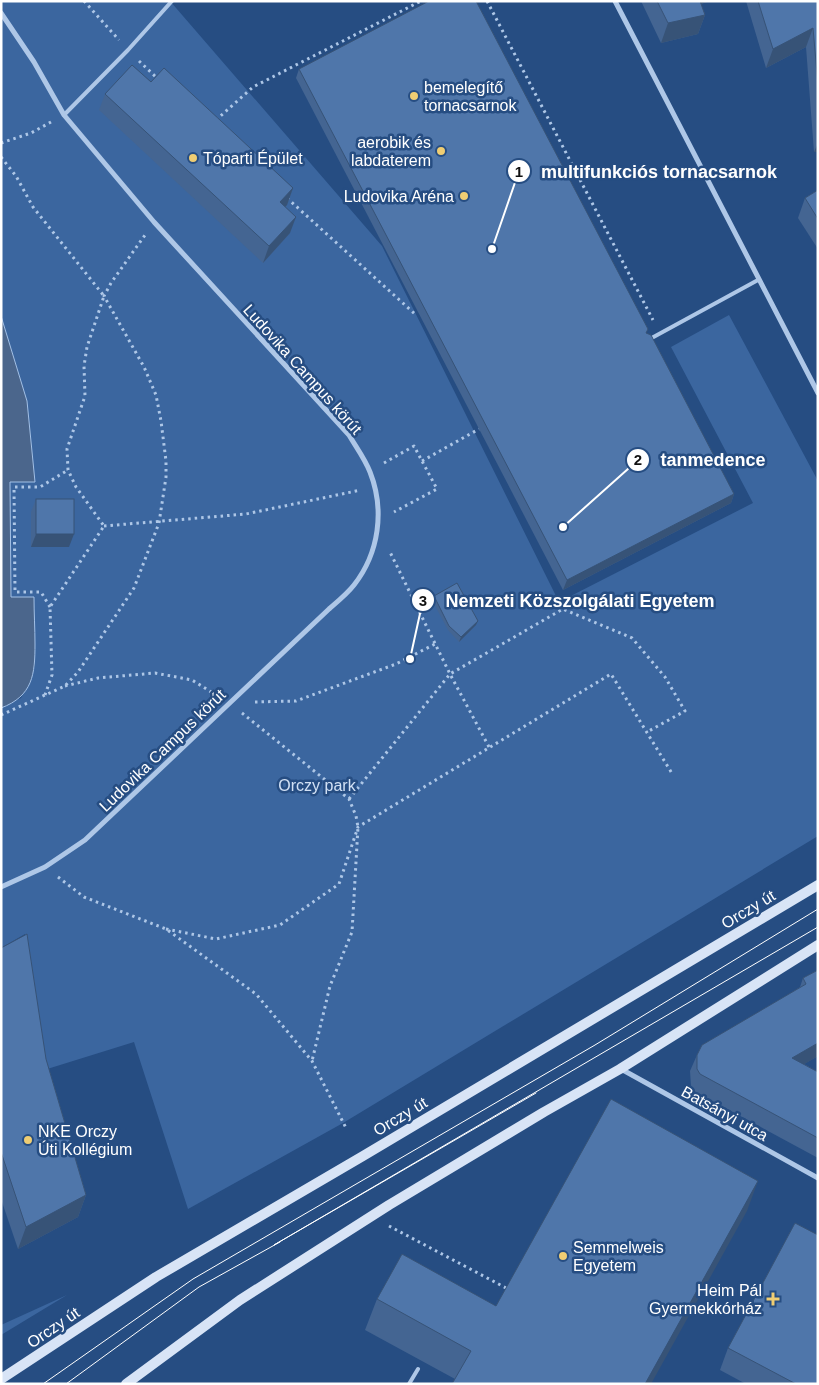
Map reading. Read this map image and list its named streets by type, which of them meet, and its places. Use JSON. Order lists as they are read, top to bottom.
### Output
{
  "streets": {
    "street": ["Ludovika Campus körút", "Orczy út", "Batsányi utca"]
  },
  "parks": ["Orczy park"],
  "places": {
    "other": [
      "bemelegítő tornacsarnok",
      "aerobik és labdaterem",
      "Tóparti Épület",
      "Ludovika Aréna",
      "multifunkciós tornacsarnok",
      "tanmedence",
      "Nemzeti Közszolgálati Egyetem",
      "NKE Orczy Úti Kollégium",
      "Semmelweis Egyetem"
    ],
    "health": ["Heim Pál Gyermekkórház"]
  }
}
